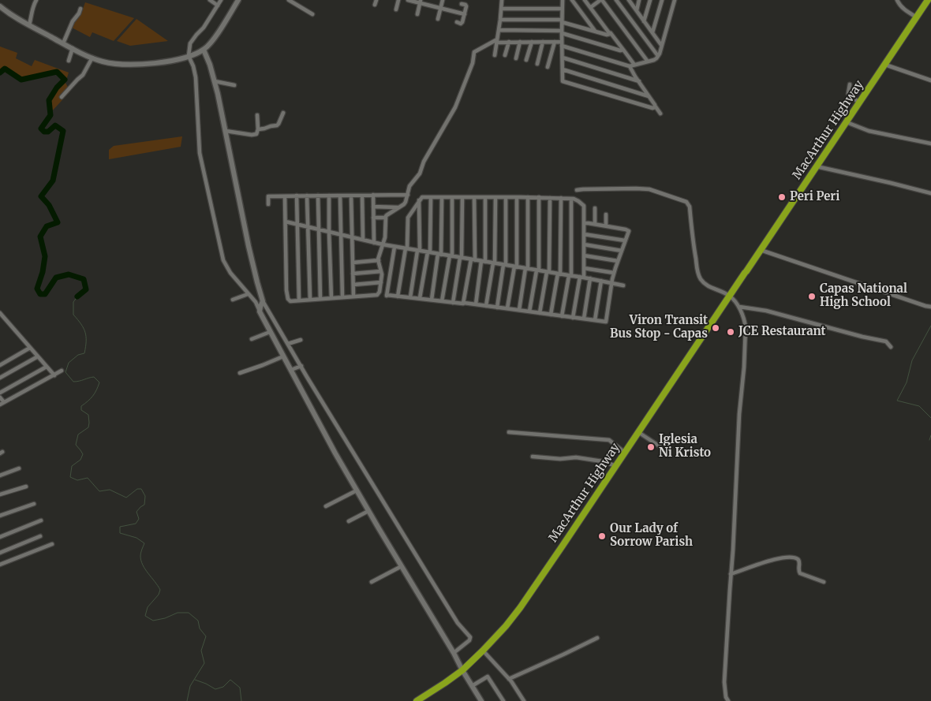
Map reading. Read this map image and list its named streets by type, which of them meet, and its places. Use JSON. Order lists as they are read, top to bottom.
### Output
{
  "streets": {
    "highway": ["MacArthur Highway"]
  },
  "places": [
    "Peri Peri",
    "Capas National High School",
    "Viron Transit Bus Stop - Capas",
    "JCE Restaurant",
    "Iglesia Ni Kristo",
    "Our Lady of Sorrow Parish"
  ]
}
